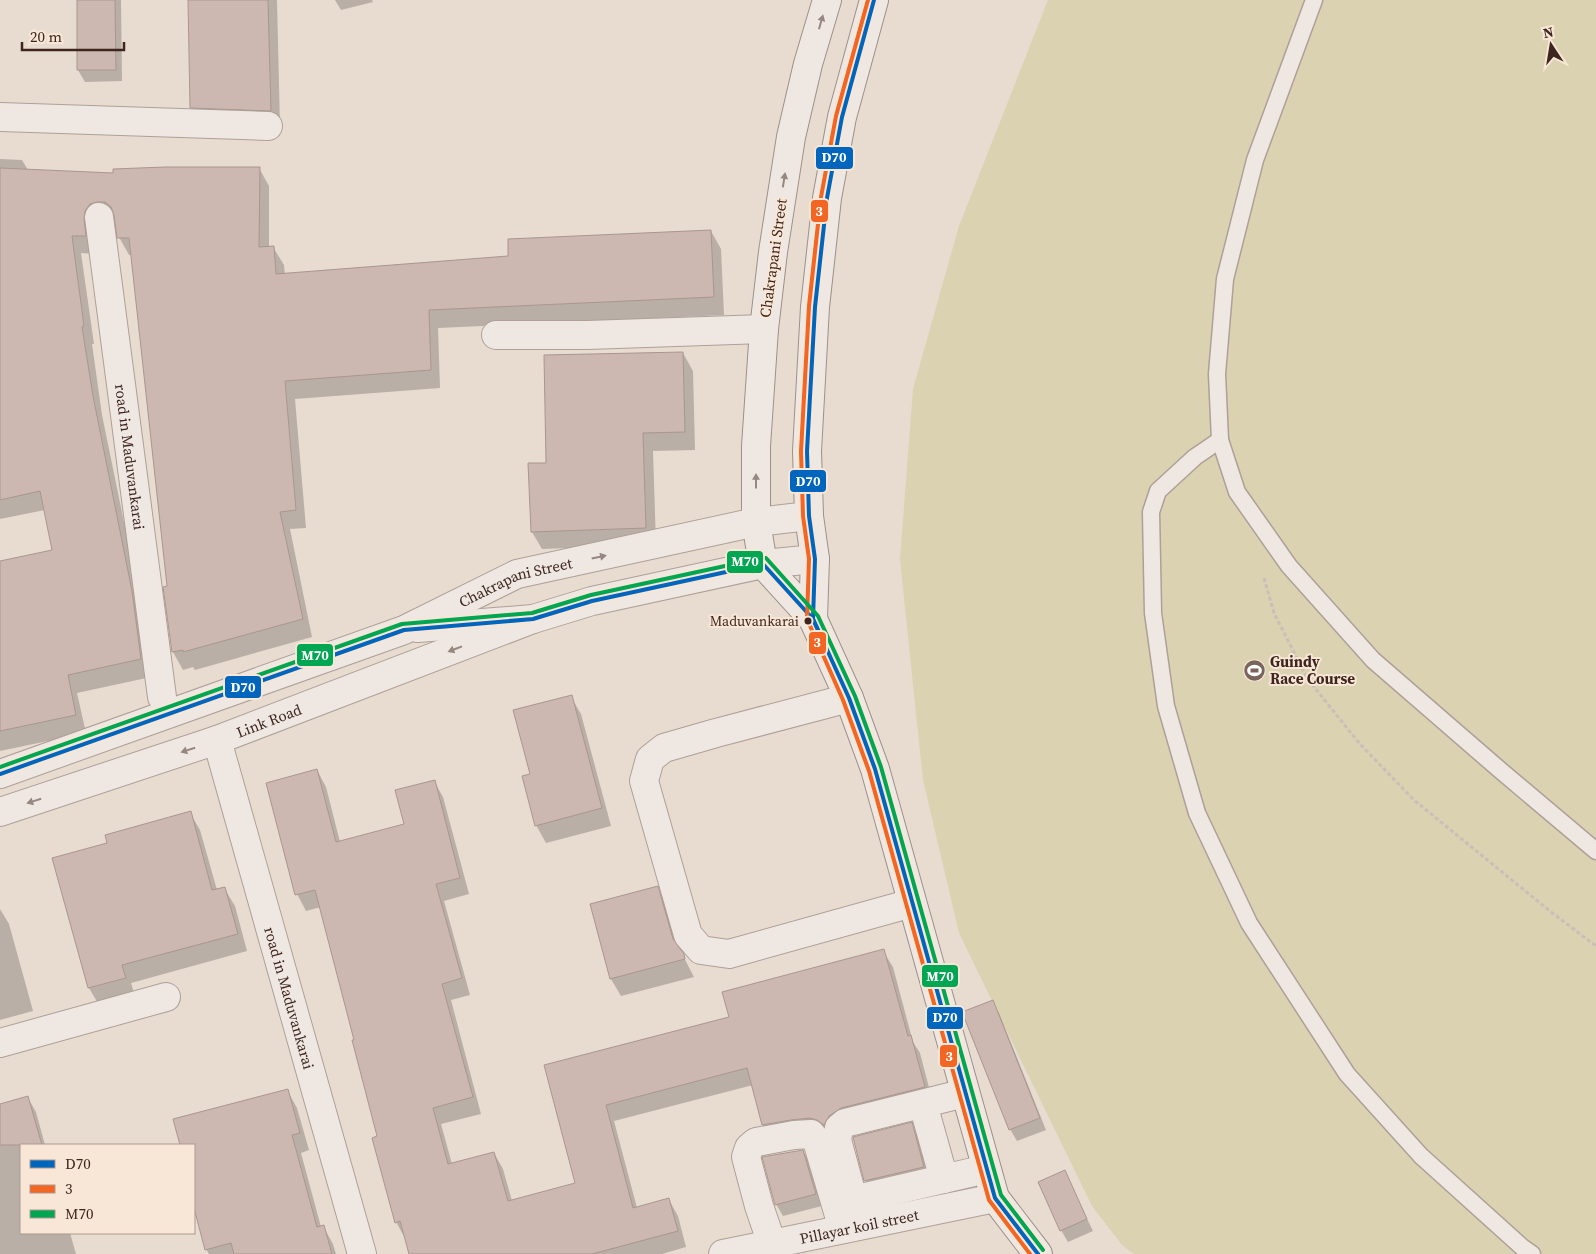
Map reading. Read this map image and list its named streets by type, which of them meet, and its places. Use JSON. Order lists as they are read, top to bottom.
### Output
{
  "streets": {
    "street": [
      "Chakrapani Street",
      "road in Maduvankarai",
      "Link Road",
      "Pillayar koil street"
    ]
  },
  "crossings": [
    ["Chakrapani Street", "Link Road"],
    ["road in Maduvankarai", "Link Road"]
  ],
  "places": {
    "other": ["Maduvankarai"],
    "sports": ["Guindy Race Course"]
  },
  "lines": ["transit line D70", "transit line 3", "transit line M70"],
  "legend": ["D70", "3", "M70"],
  "scale_bar": "20 m",
  "north": "top"
}
